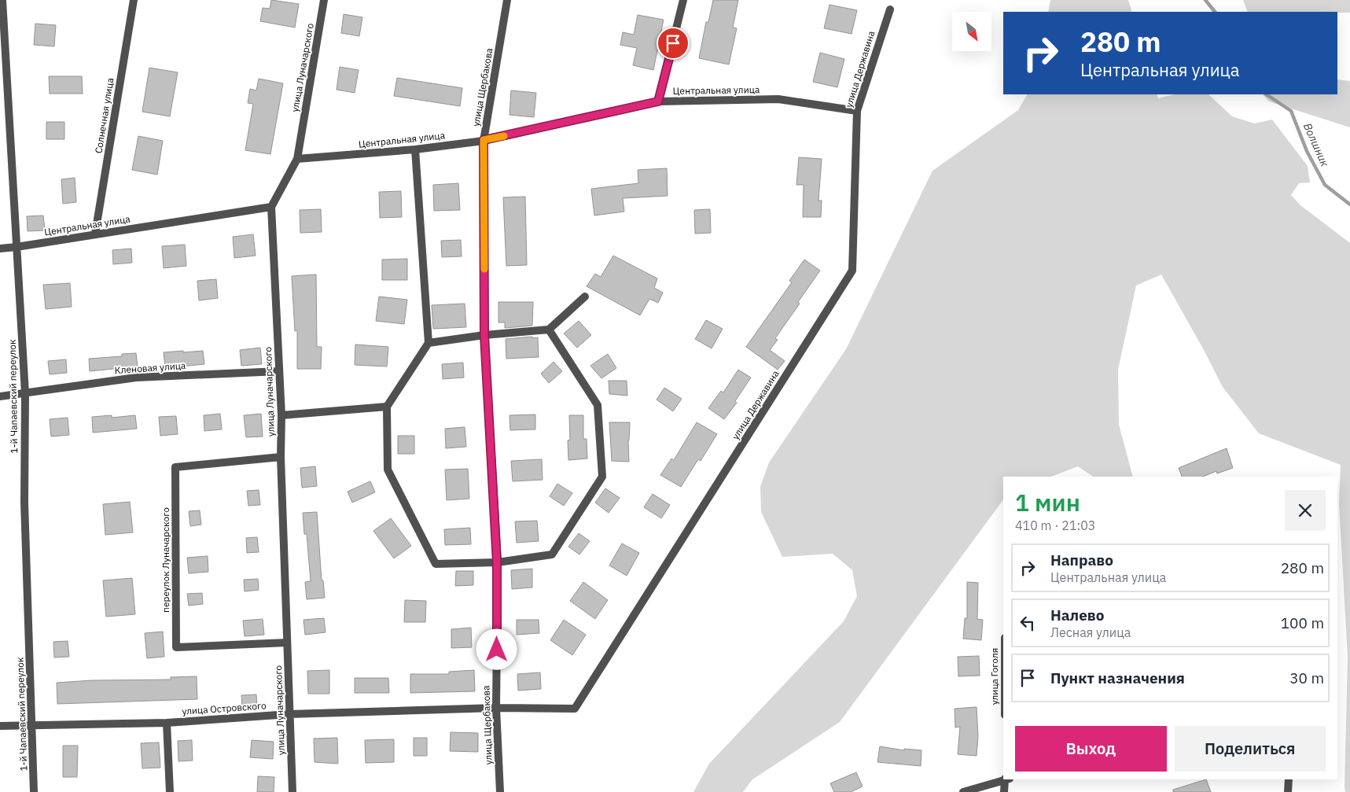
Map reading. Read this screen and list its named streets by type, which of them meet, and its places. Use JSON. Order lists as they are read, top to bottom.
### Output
{
  "streets": {
    "street": [
      "улица Луначарского",
      "улица Державина",
      "улица Щербакова",
      "Центральная улица",
      "Солнечная улица",
      "Кленовая улица",
      "1-й Чапаевский переулок",
      "переулок Луначарского",
      "улица Островского"
    ]
  },
  "crossings": [
    ["улица Луначарского", "Центральная улица"],
    ["улица Луначарского", "Кленовая улица"],
    ["улица Луначарского", "переулок Луначарского"],
    ["улица Луначарского", "улица Островского"],
    ["улица Державина", "улица Щербакова"],
    ["улица Державина", "Центральная улица"],
    ["улица Державина", "улица Островского"],
    ["улица Щербакова", "Центральная улица"],
    ["улица Щербакова", "улица Островского"],
    ["Центральная улица", "Солнечная улица"],
    ["Центральная улица", "1-й Чапаевский переулок"],
    ["Кленовая улица", "1-й Чапаевский переулок"],
    ["1-й Чапаевский переулок", "улица Островского"]
  ],
  "water": ["Волшник"],
  "north": "bottom right",
  "page": {
    "turn": ["280 m", "Центральная улица"],
    "heading": ["1 мин", "410 m · 21:03"],
    "list": [
      {
        "name": "Направо",
        "note": "Центральная улица",
        "value": "280 m"
      },
      {
        "name": "Налево",
        "note": "Лесная улица",
        "value": "100 m"
      },
      {
        "name": "Пункт назначения",
        "value": "30 m"
      }
    ],
    "buttons": ["Выход", "Поделиться"]
  }
}
